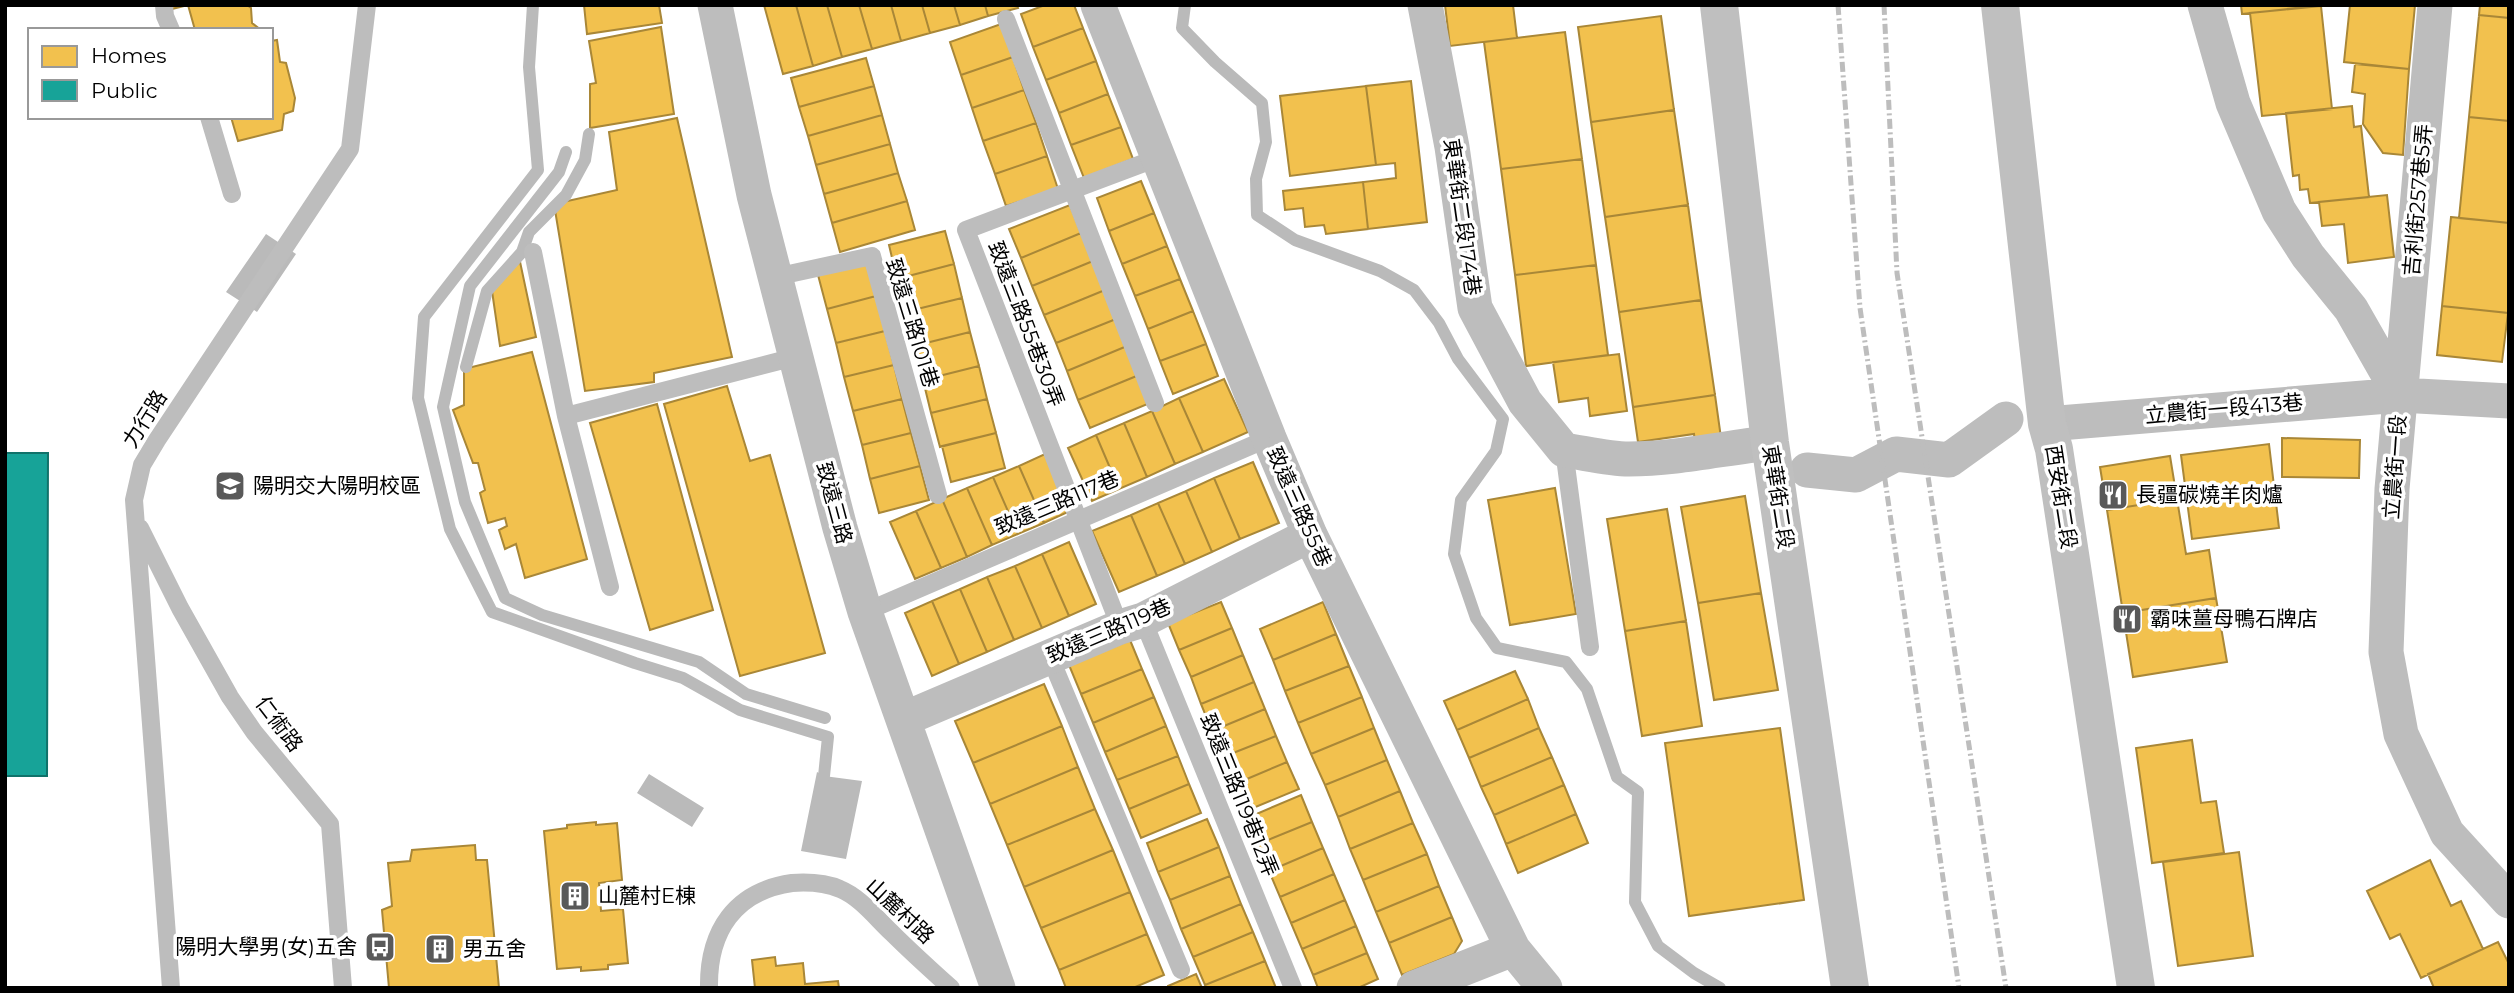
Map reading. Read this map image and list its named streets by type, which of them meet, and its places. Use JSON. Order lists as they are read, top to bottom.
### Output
{
  "streets": {
    "street": [
      "吉利街257巷5弄",
      "東華街二段174巷",
      "立農街一段413巷",
      "立農街一段",
      "東華街二段",
      "西安街二段",
      "致遠三路",
      "致遠三路55巷",
      "致遠三路119巷"
    ],
    "lane": [
      "致遠三路101巷",
      "致遠三路55巷30弄",
      "力行路",
      "致遠三路117巷",
      "仁術路",
      "致遠三路119巷12弄",
      "山麓村路"
    ]
  },
  "crossings": [
    ["吉利街257巷5弄", "立農街一段413巷"],
    ["吉利街257巷5弄", "立農街一段"],
    ["致遠三路101巷", "致遠三路"],
    ["致遠三路55巷30弄", "致遠三路117巷"],
    ["致遠三路55巷30弄", "致遠三路55巷"],
    ["致遠三路55巷30弄", "致遠三路119巷"],
    ["致遠三路55巷30弄", "致遠三路119巷12弄"],
    ["立農街一段413巷", "立農街一段"],
    ["立農街一段413巷", "西安街二段"],
    ["力行路", "仁術路"],
    ["致遠三路", "致遠三路117巷"],
    ["致遠三路", "致遠三路119巷"],
    ["致遠三路117巷", "致遠三路55巷"],
    ["致遠三路55巷", "致遠三路119巷"],
    ["致遠三路119巷", "致遠三路119巷12弄"]
  ],
  "places": {
    "school or university": ["陽明交大陽明校區"],
    "restaurant": ["長疆碳燒羊肉爐", "霸味薑母鴨石牌店"],
    "building": ["山麓村E棟", "男五舍"],
    "bus stop": ["陽明大學男(女)五舍"]
  },
  "legend": ["Homes", "Public"]
}
